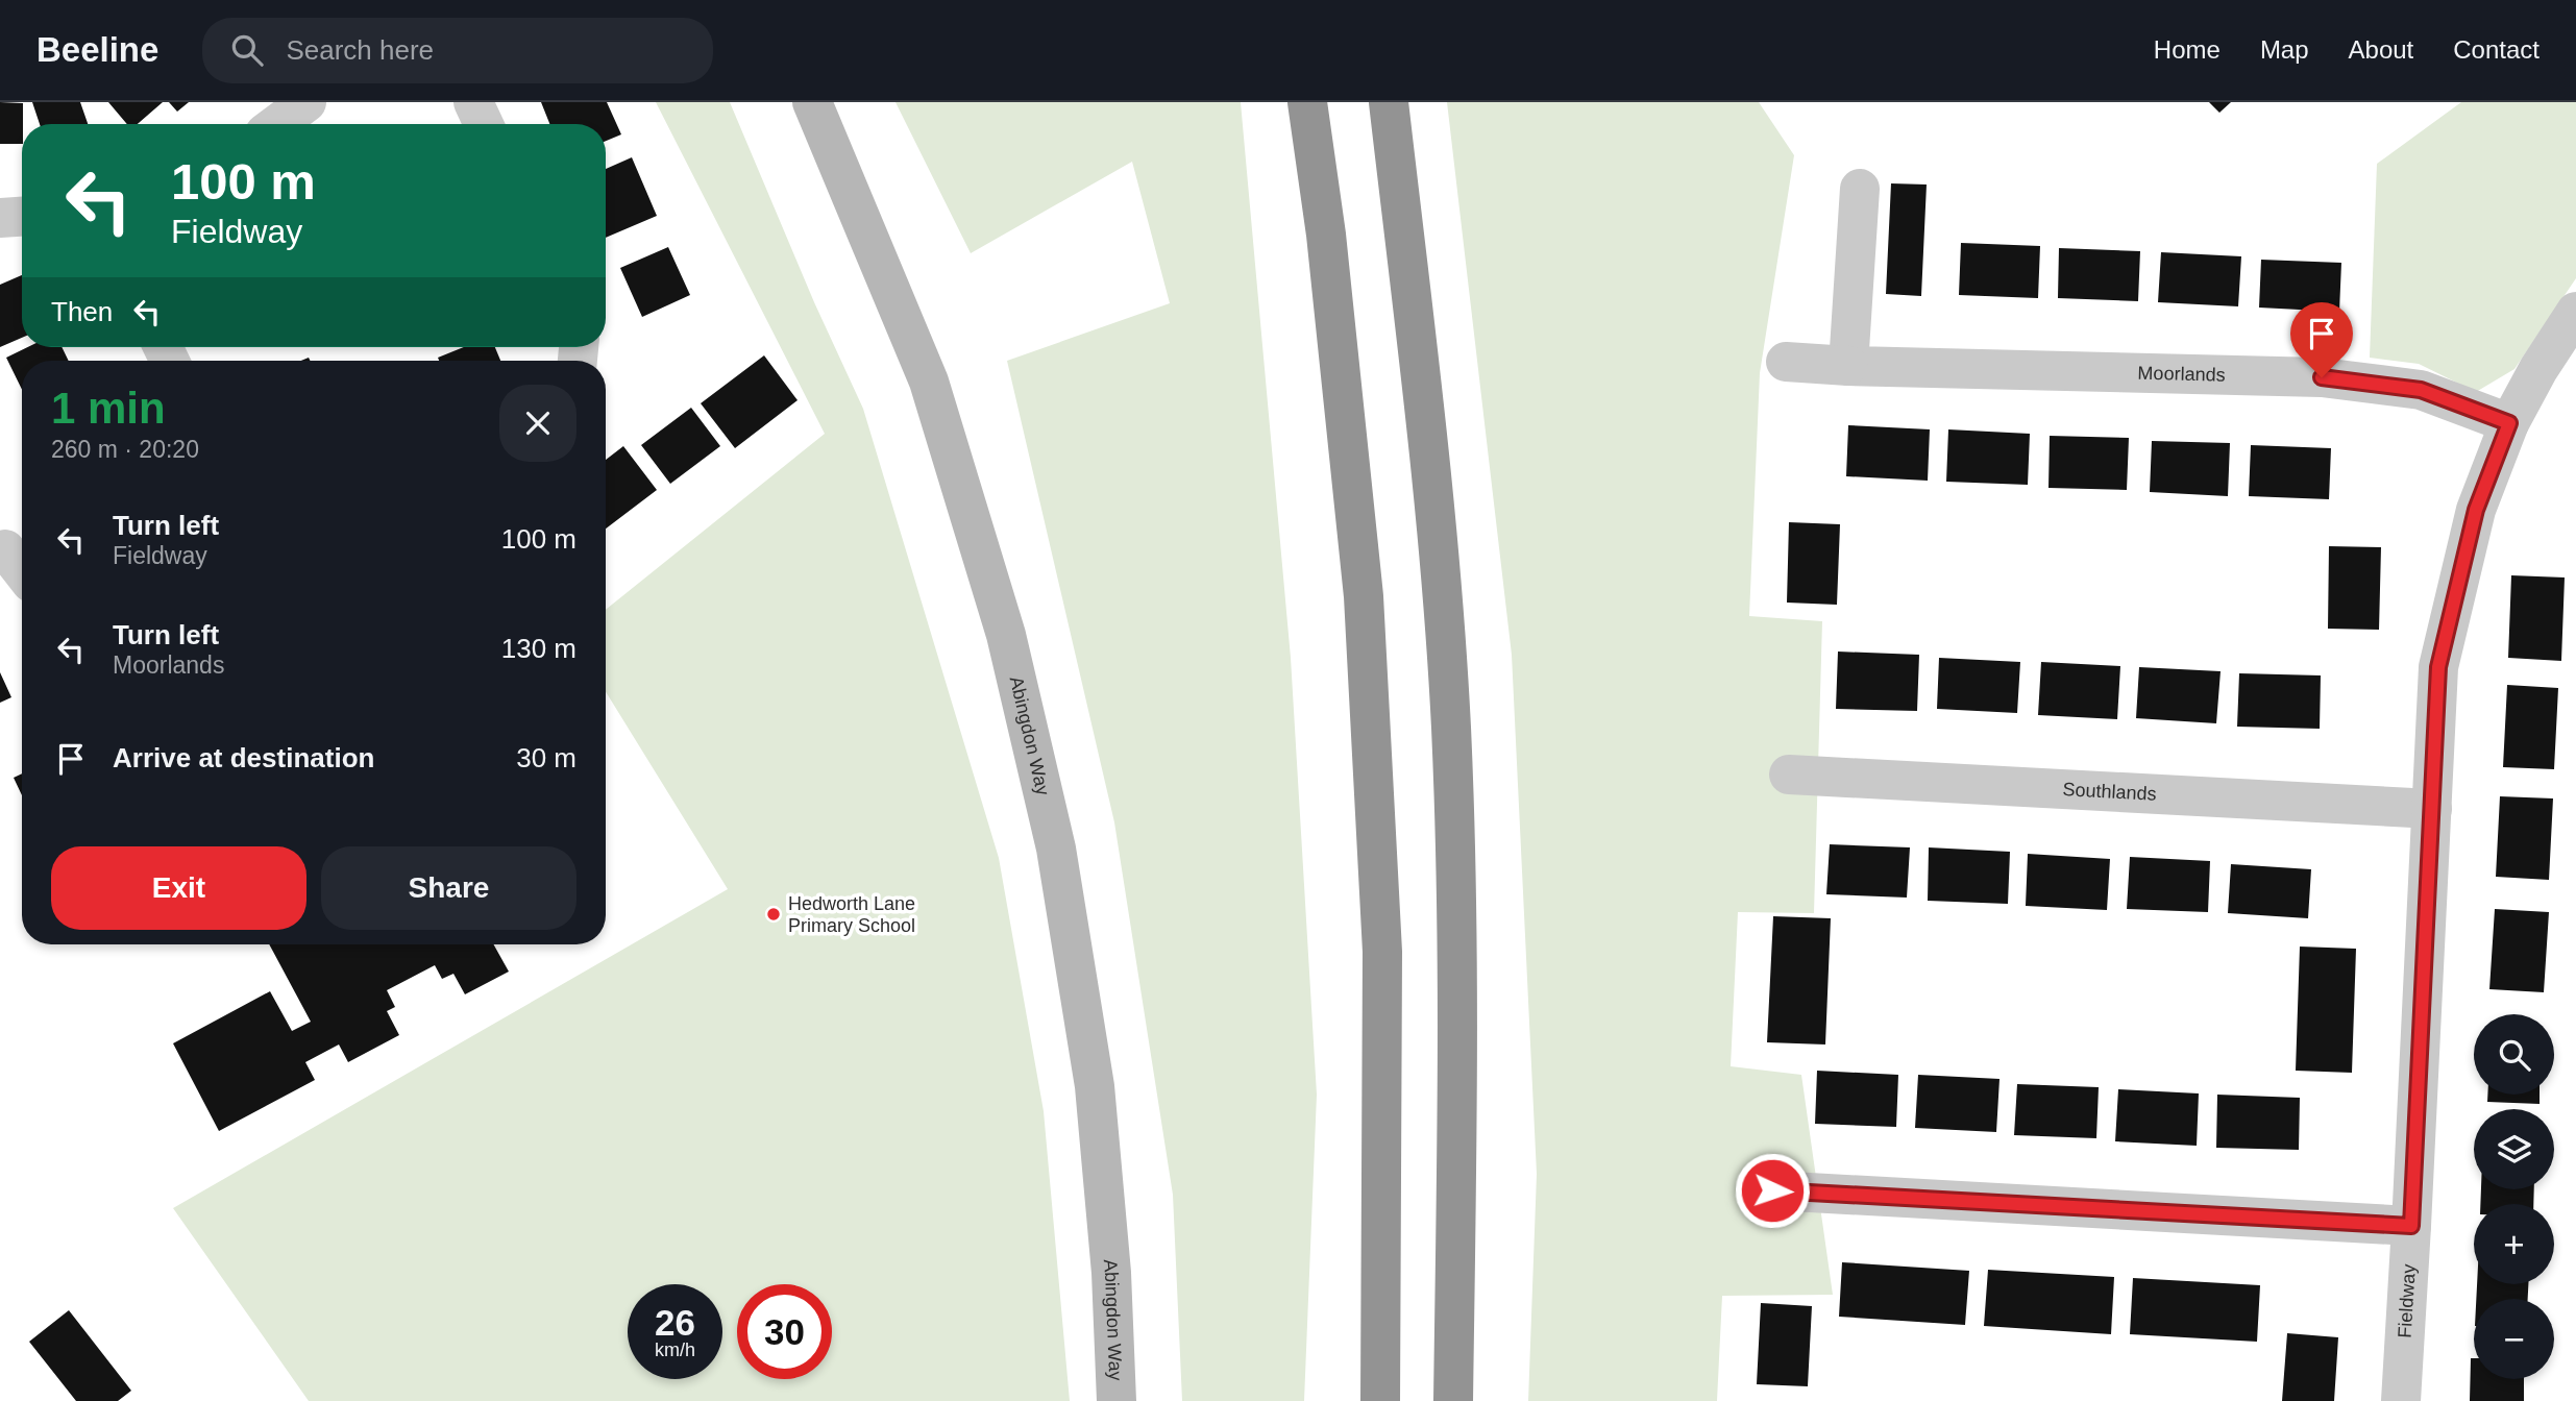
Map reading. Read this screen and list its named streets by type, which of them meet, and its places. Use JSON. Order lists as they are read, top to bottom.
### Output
{
  "streets": {
    "street": [
      "Moorlands",
      "Abingdon Way",
      "Southlands",
      "Fieldway"
    ]
  },
  "crossings": [
    ["Moorlands", "Fieldway"],
    ["Southlands", "Fieldway"]
  ],
  "places": ["Hedworth Lane Primary School"],
  "page": {
    "header": "Beeline",
    "search": "Search here",
    "nav": [
      "Home",
      "Map",
      "About",
      "Contact"
    ],
    "turn": ["100 m", "Fieldway"],
    "then": "Then",
    "heading": ["1 min", "260 m · 20:20"],
    "list": [
      {
        "name": "Turn left",
        "note": "Fieldway",
        "value": "100 m"
      },
      {
        "name": "Turn left",
        "note": "Moorlands",
        "value": "130 m"
      },
      {
        "name": "Arrive at destination",
        "value": "30 m"
      }
    ],
    "buttons": ["Exit", "Share"],
    "map_buttons": ["+", "−"],
    "speed": "26 km/h",
    "limit": "30"
  }
}
